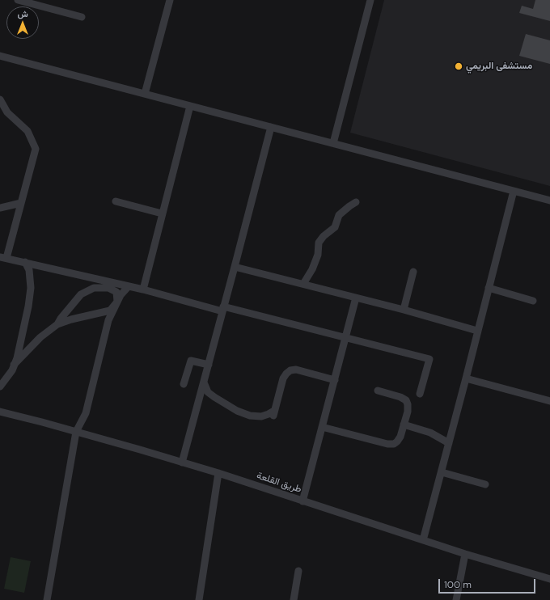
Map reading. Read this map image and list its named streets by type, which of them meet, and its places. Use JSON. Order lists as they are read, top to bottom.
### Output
{
  "streets": {
    "street": ["طريق القلعة"]
  },
  "places": ["مستشفى البريمي"],
  "scale_bar": "100 m",
  "north": "top"
}
